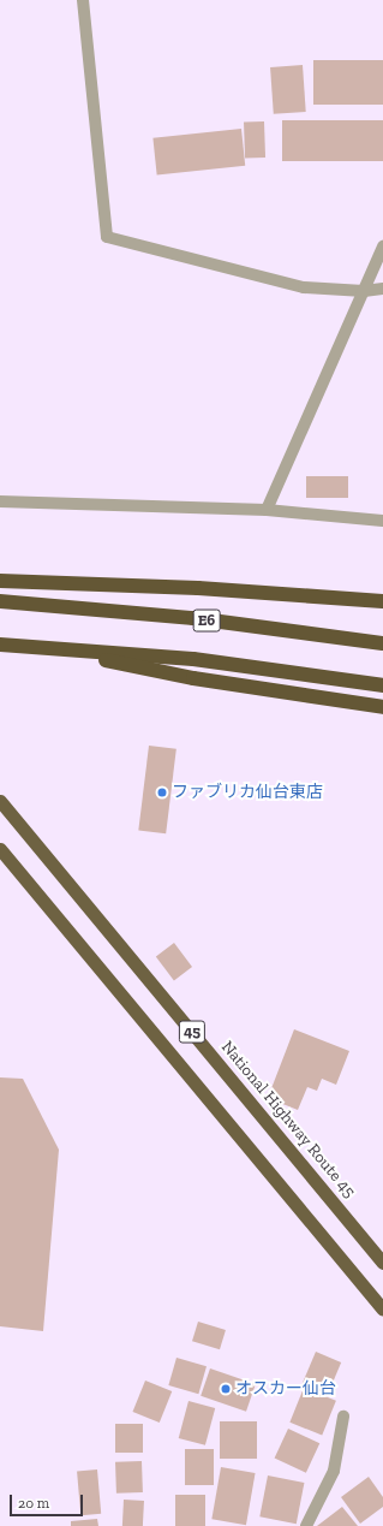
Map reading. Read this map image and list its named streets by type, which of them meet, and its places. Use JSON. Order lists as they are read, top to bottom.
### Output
{
  "streets": {
    "highway": ["E6", "45", "National Highway Route 45"]
  },
  "places": ["ファブリカ仙台東店", "オスカー仙台"],
  "scale_bar": "20 m"
}
